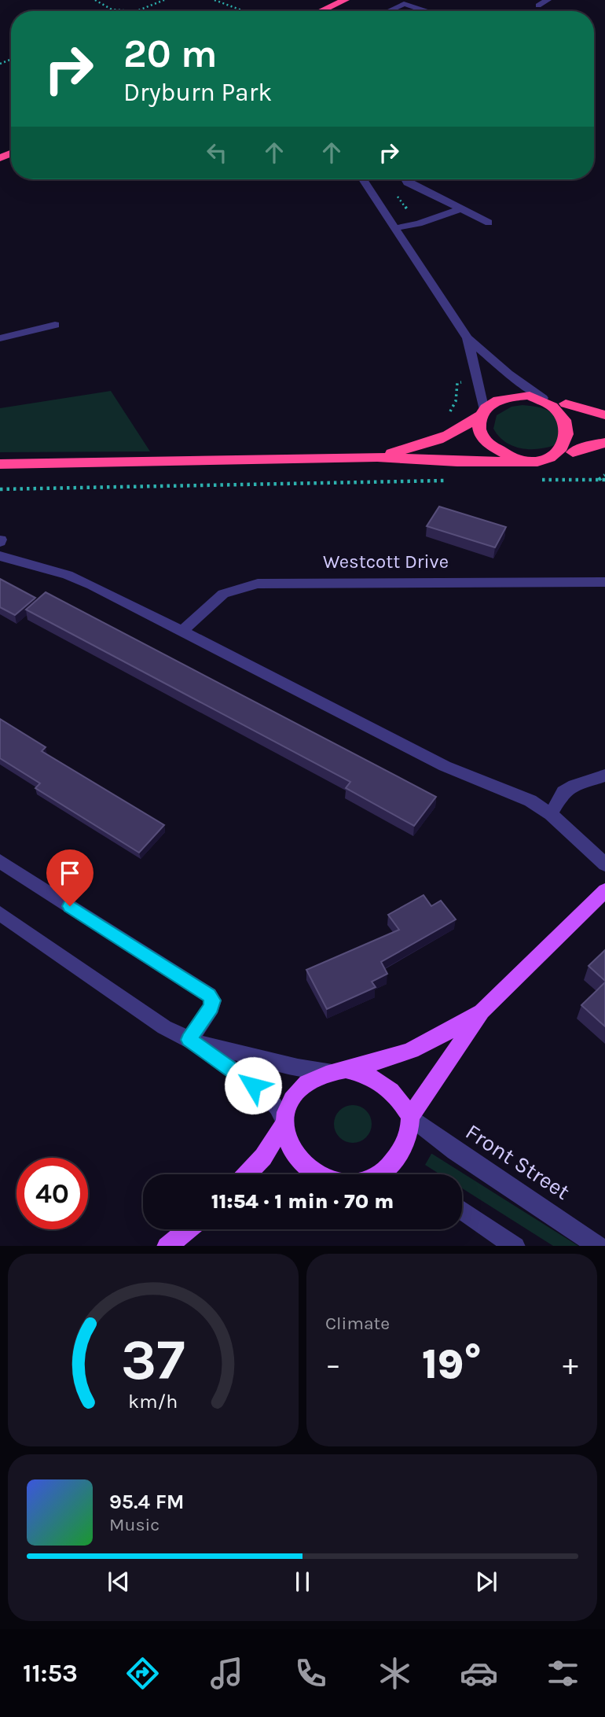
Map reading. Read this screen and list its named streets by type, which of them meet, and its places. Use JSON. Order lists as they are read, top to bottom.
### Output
{
  "streets": {
    "street": ["Westcott Drive", "Front Street"]
  },
  "page": {
    "turn": ["20 m", "Dryburn Park"],
    "limit": "40",
    "trip": "11:54 · 1 min · 70 m",
    "tile": "Climate",
    "heat": ["−", "19°", "+"],
    "song": ["95.4 FM", "Music"],
    "tabs": "11:53",
    "gauge": ["37", "km/h"]
  }
}
